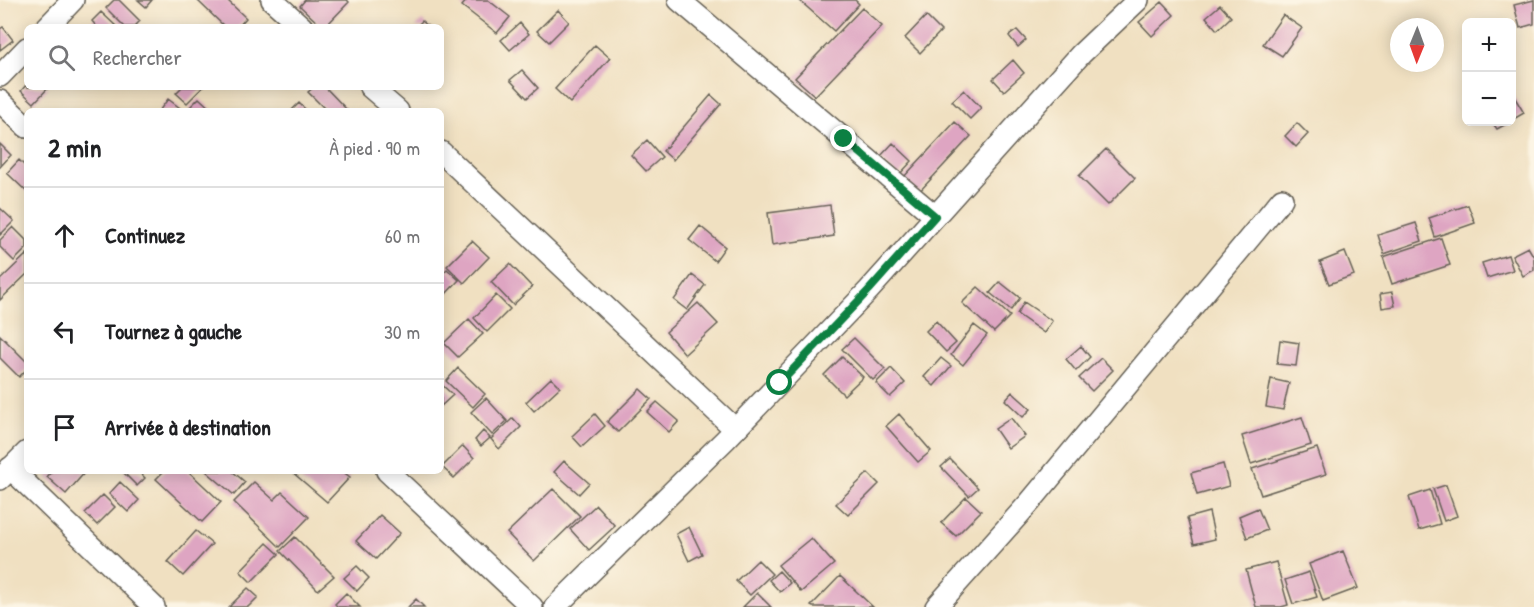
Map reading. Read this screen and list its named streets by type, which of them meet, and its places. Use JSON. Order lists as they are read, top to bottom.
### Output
{
  "north": "bottom",
  "page": {
    "map_buttons": ["+", "−"],
    "search": "Rechercher",
    "heading": ["2 min", "À pied · 90 m"],
    "list": [
      ["Continuez", "60 m"],
      ["Tournez à gauche", "30 m"],
      "Arrivée à destination"
    ]
  }
}
